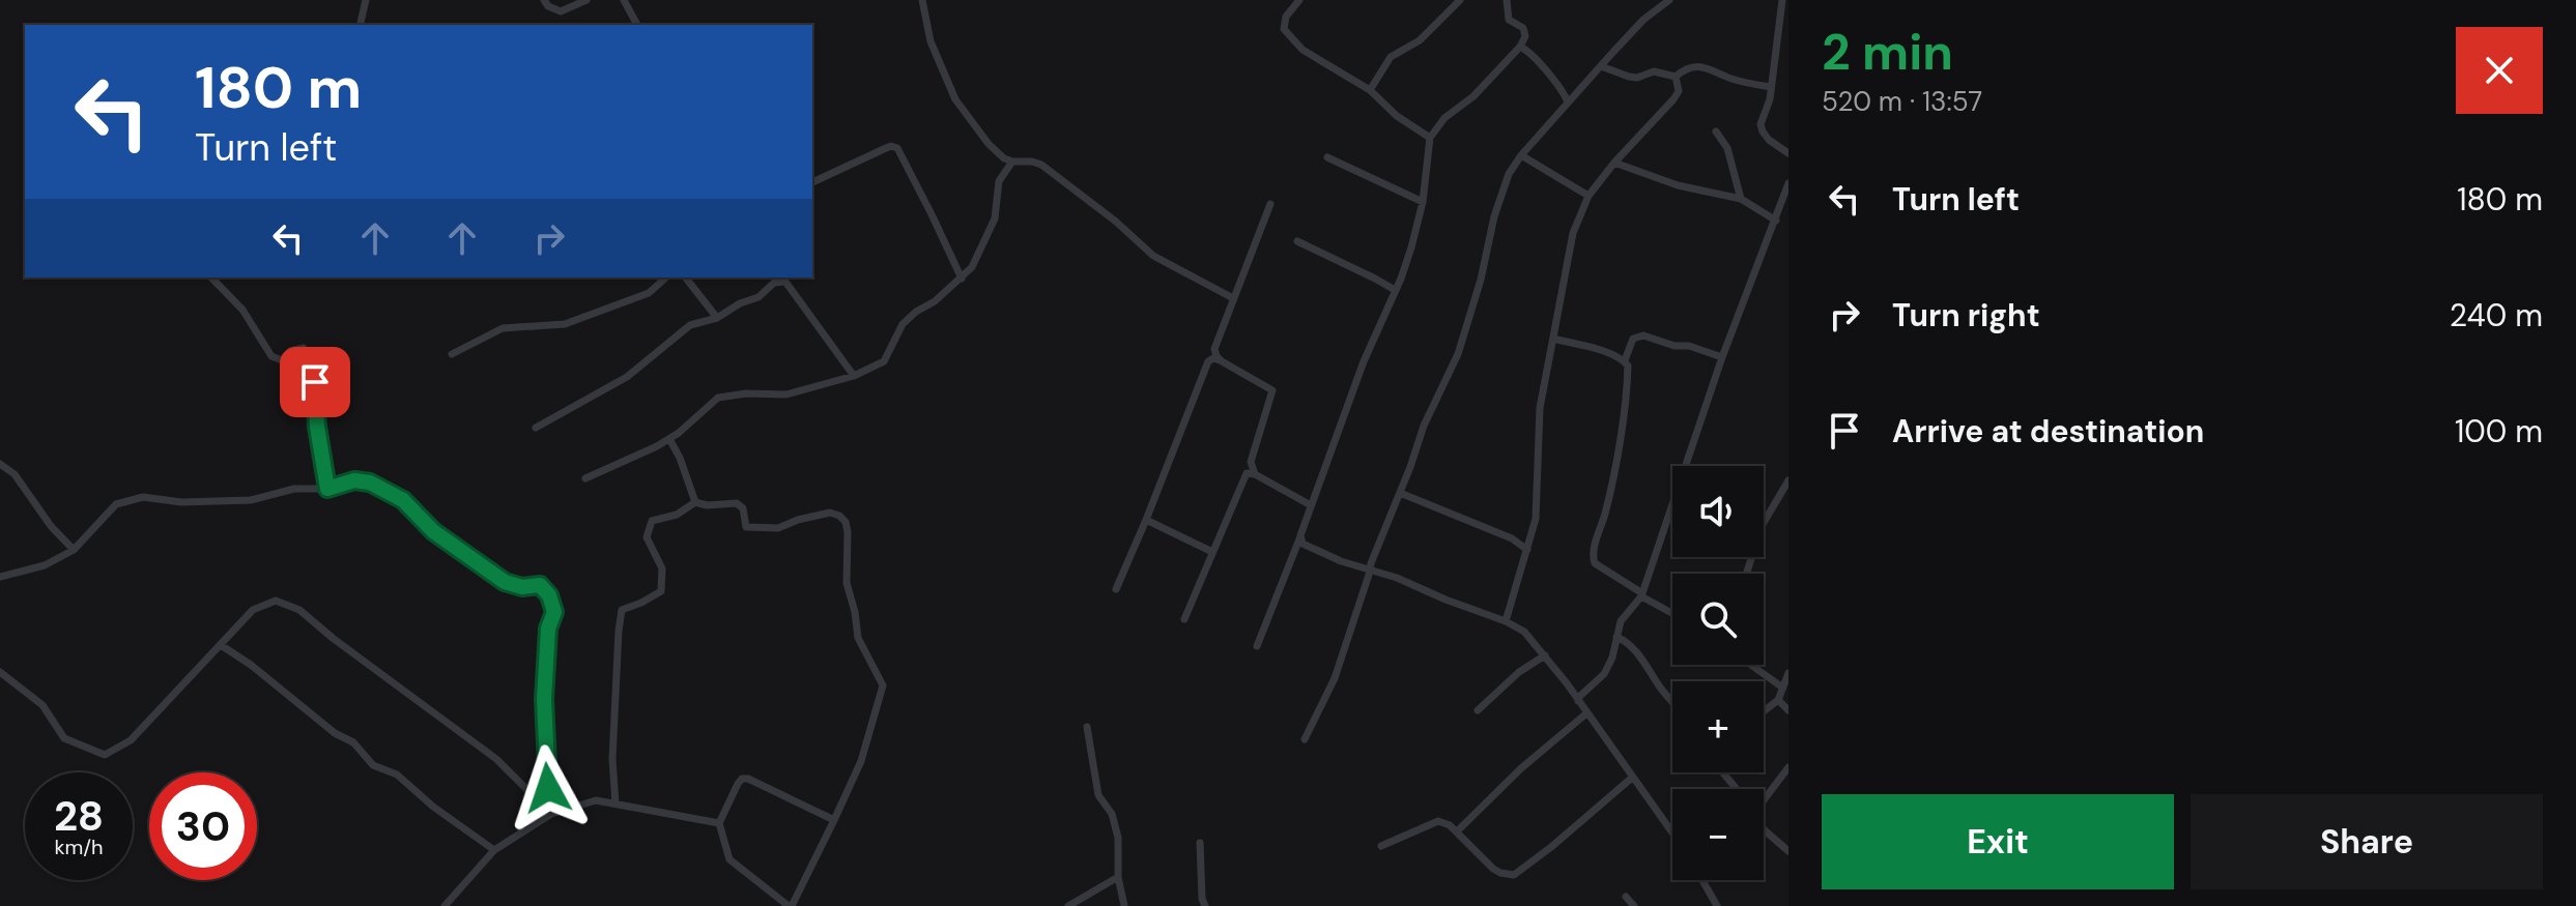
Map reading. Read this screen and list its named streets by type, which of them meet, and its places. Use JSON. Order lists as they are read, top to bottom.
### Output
{
  "page": {
    "heading": ["2 min", "520 m · 13:57"],
    "turn": ["180 m", "Turn left"],
    "list": [
      {
        "name": "Turn left",
        "value": "180 m"
      },
      {
        "name": "Turn right",
        "value": "240 m"
      },
      {
        "name": "Arrive at destination",
        "value": "100 m"
      }
    ],
    "map_buttons": ["+", "−"],
    "speed": "28 km/h",
    "limit": "30",
    "buttons": ["Exit", "Share"]
  }
}
